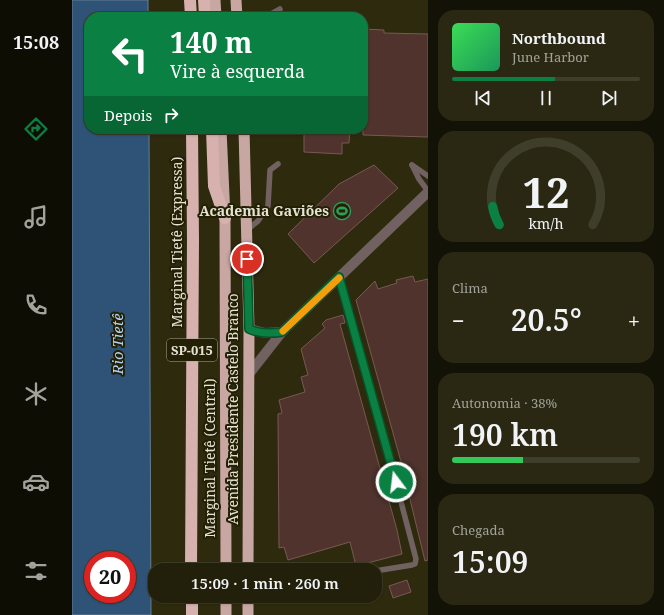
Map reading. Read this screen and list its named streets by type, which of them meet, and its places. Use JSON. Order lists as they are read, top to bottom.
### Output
{
  "streets": {
    "highway": [
      "Marginal Tietê (Expressa)",
      "SP-015",
      "Avenida Presidente Castelo Branco",
      "Marginal Tietê (Central)"
    ]
  },
  "water": ["Rio Tietê"],
  "places": {
    "sports": ["Academia Gaviões"]
  },
  "page": {
    "tabs": "15:08",
    "turn": ["140 m", "Vire à esquerda"],
    "song": ["Northbound", "June Harbor"],
    "then": "Depois",
    "tile": [
      "Clima",
      ["Autonomia · 38%", "190 km"],
      ["Chegada", "15:09"]
    ],
    "heat": ["−", "20.5°", "+"],
    "limit": "20",
    "trip": "15:09 · 1 min · 260 m",
    "gauge": ["12", "km/h"]
  }
}
